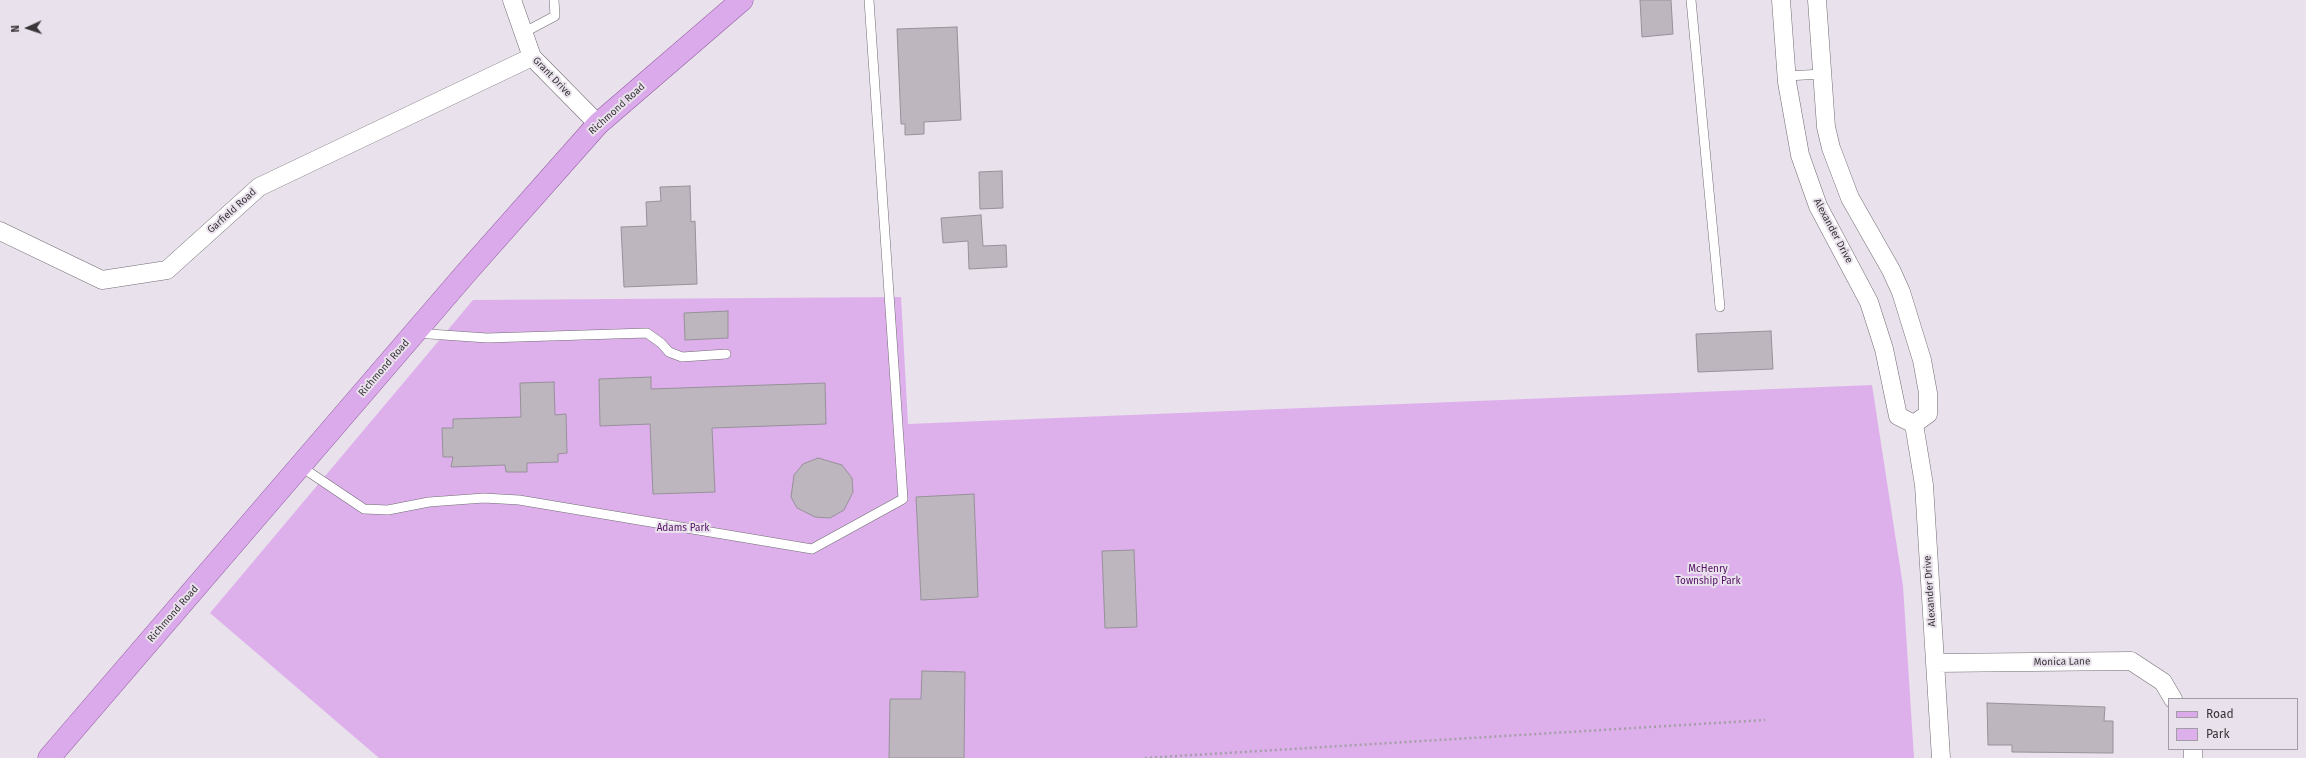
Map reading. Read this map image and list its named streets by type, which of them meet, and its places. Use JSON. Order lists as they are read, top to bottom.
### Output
{
  "streets": {
    "main road": ["Richmond Road"],
    "street": [
      "Grant Drive",
      "Garfield Road",
      "Alexander Drive",
      "Monica Lane"
    ]
  },
  "crossings": [
    ["Grant Drive", "Richmond Road"],
    ["Grant Drive", "Garfield Road"],
    ["Alexander Drive", "Monica Lane"]
  ],
  "parks": ["Adams Park", "McHenry Township Park"],
  "legend": ["Road", "Park"],
  "north": "left"
}
